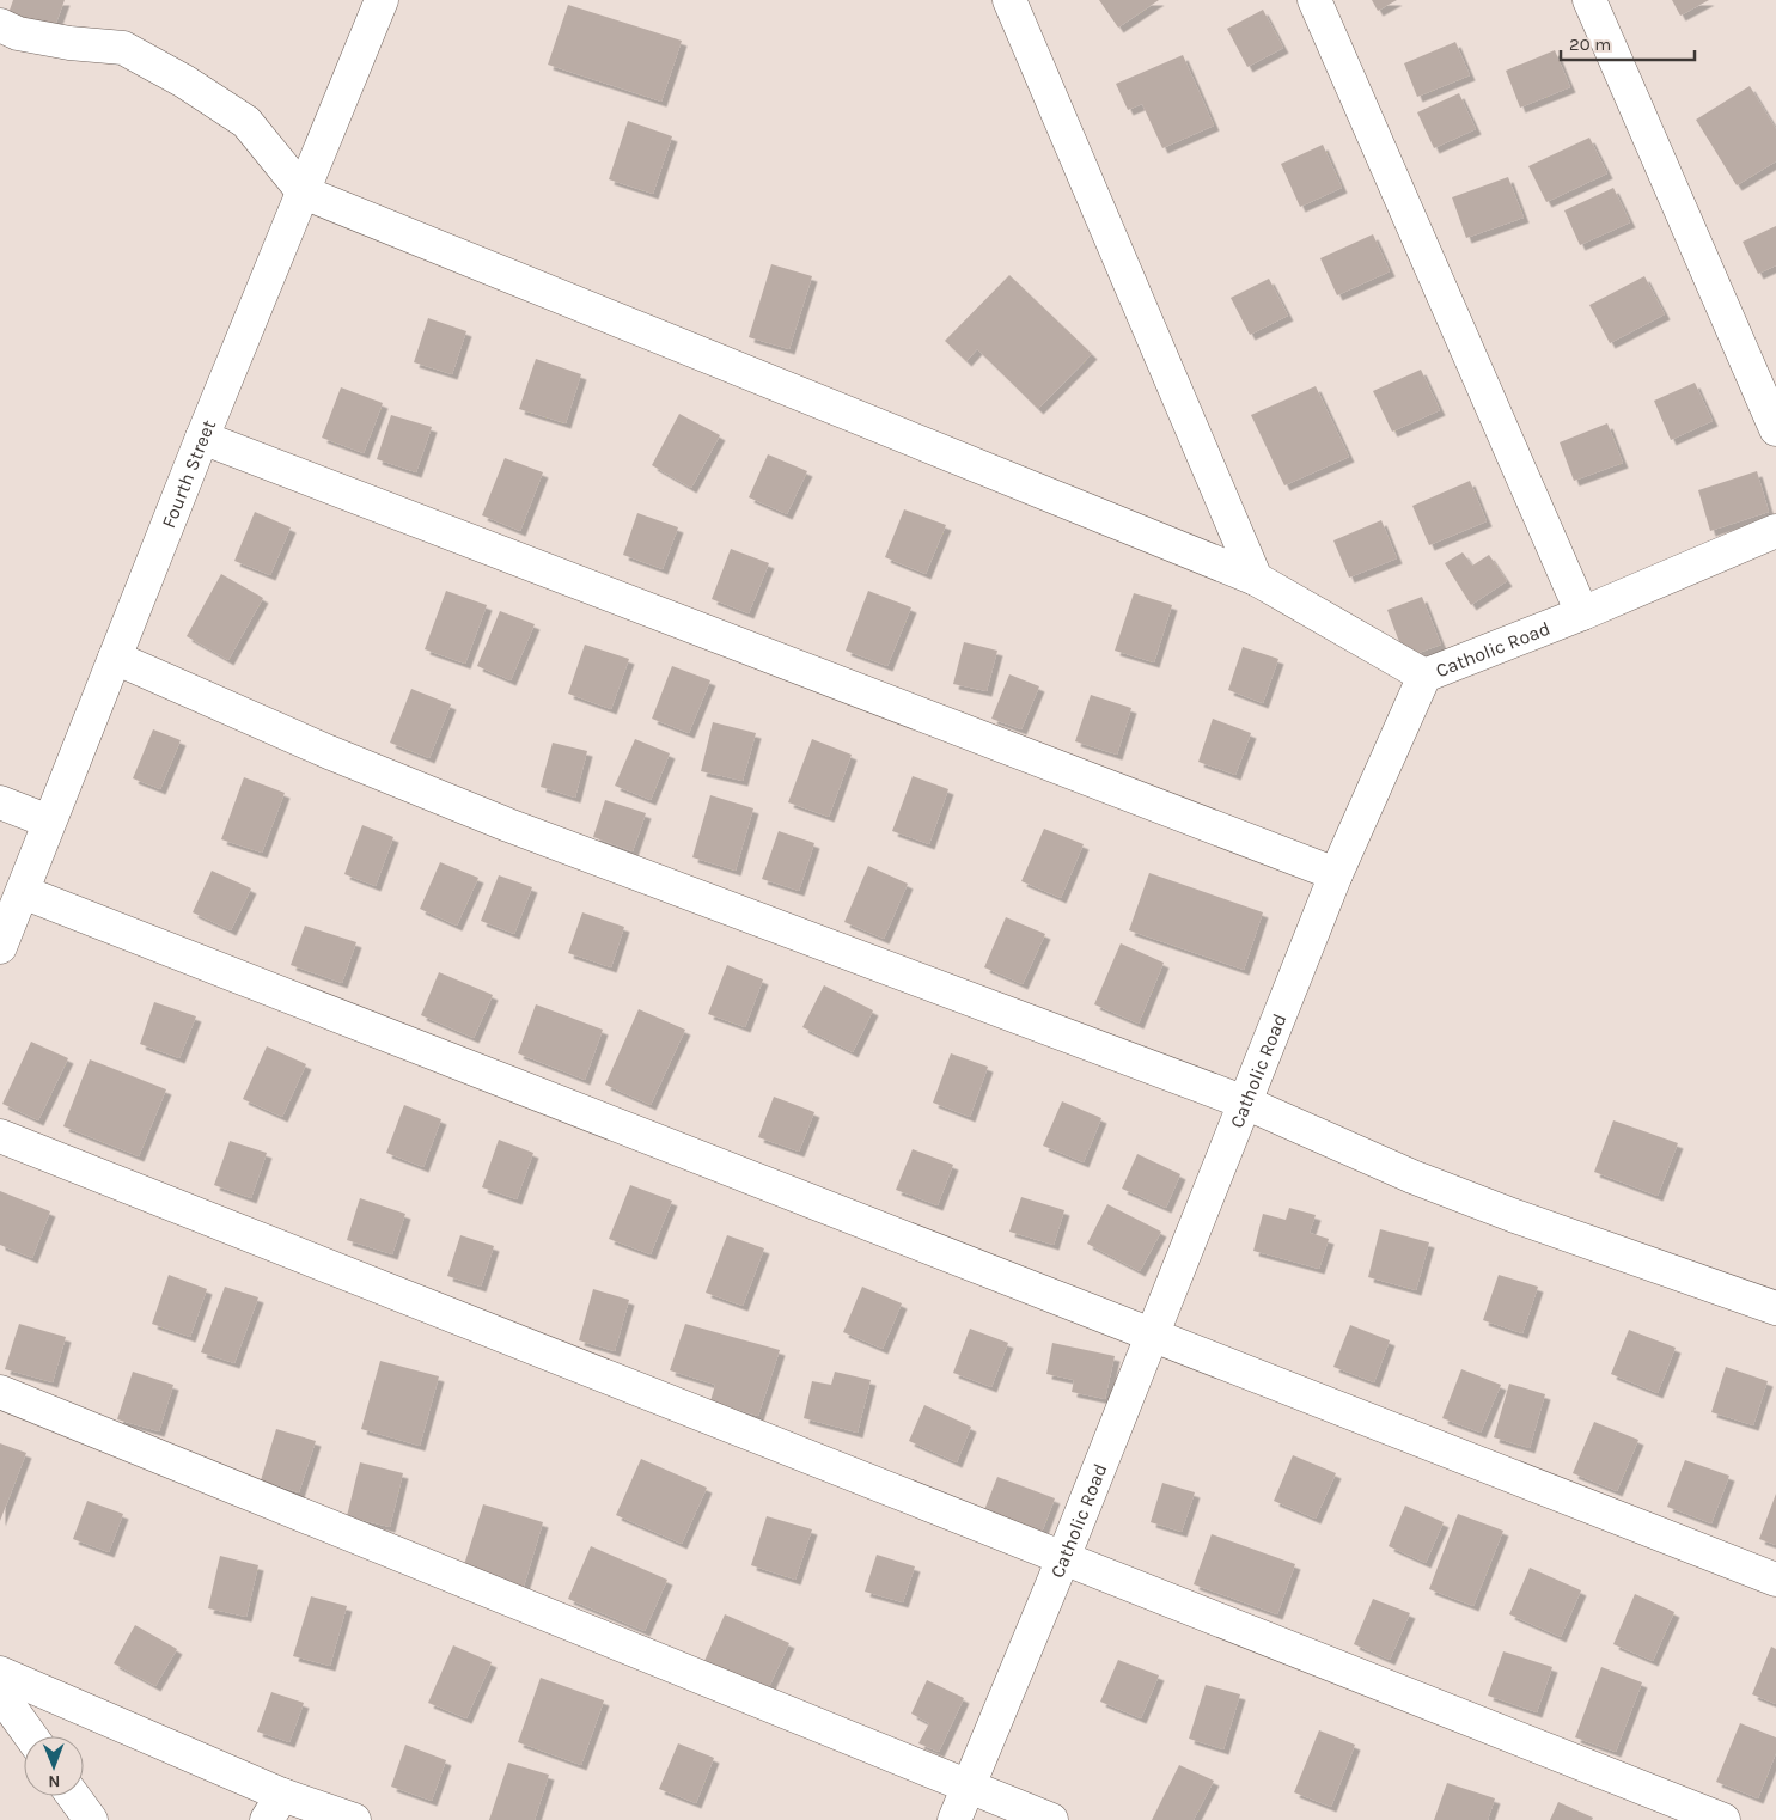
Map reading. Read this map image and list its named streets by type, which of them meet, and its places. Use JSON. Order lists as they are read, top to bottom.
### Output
{
  "streets": {
    "street": ["Fourth Street", "Catholic Road"]
  },
  "scale_bar": "20 m",
  "north": "bottom"
}
